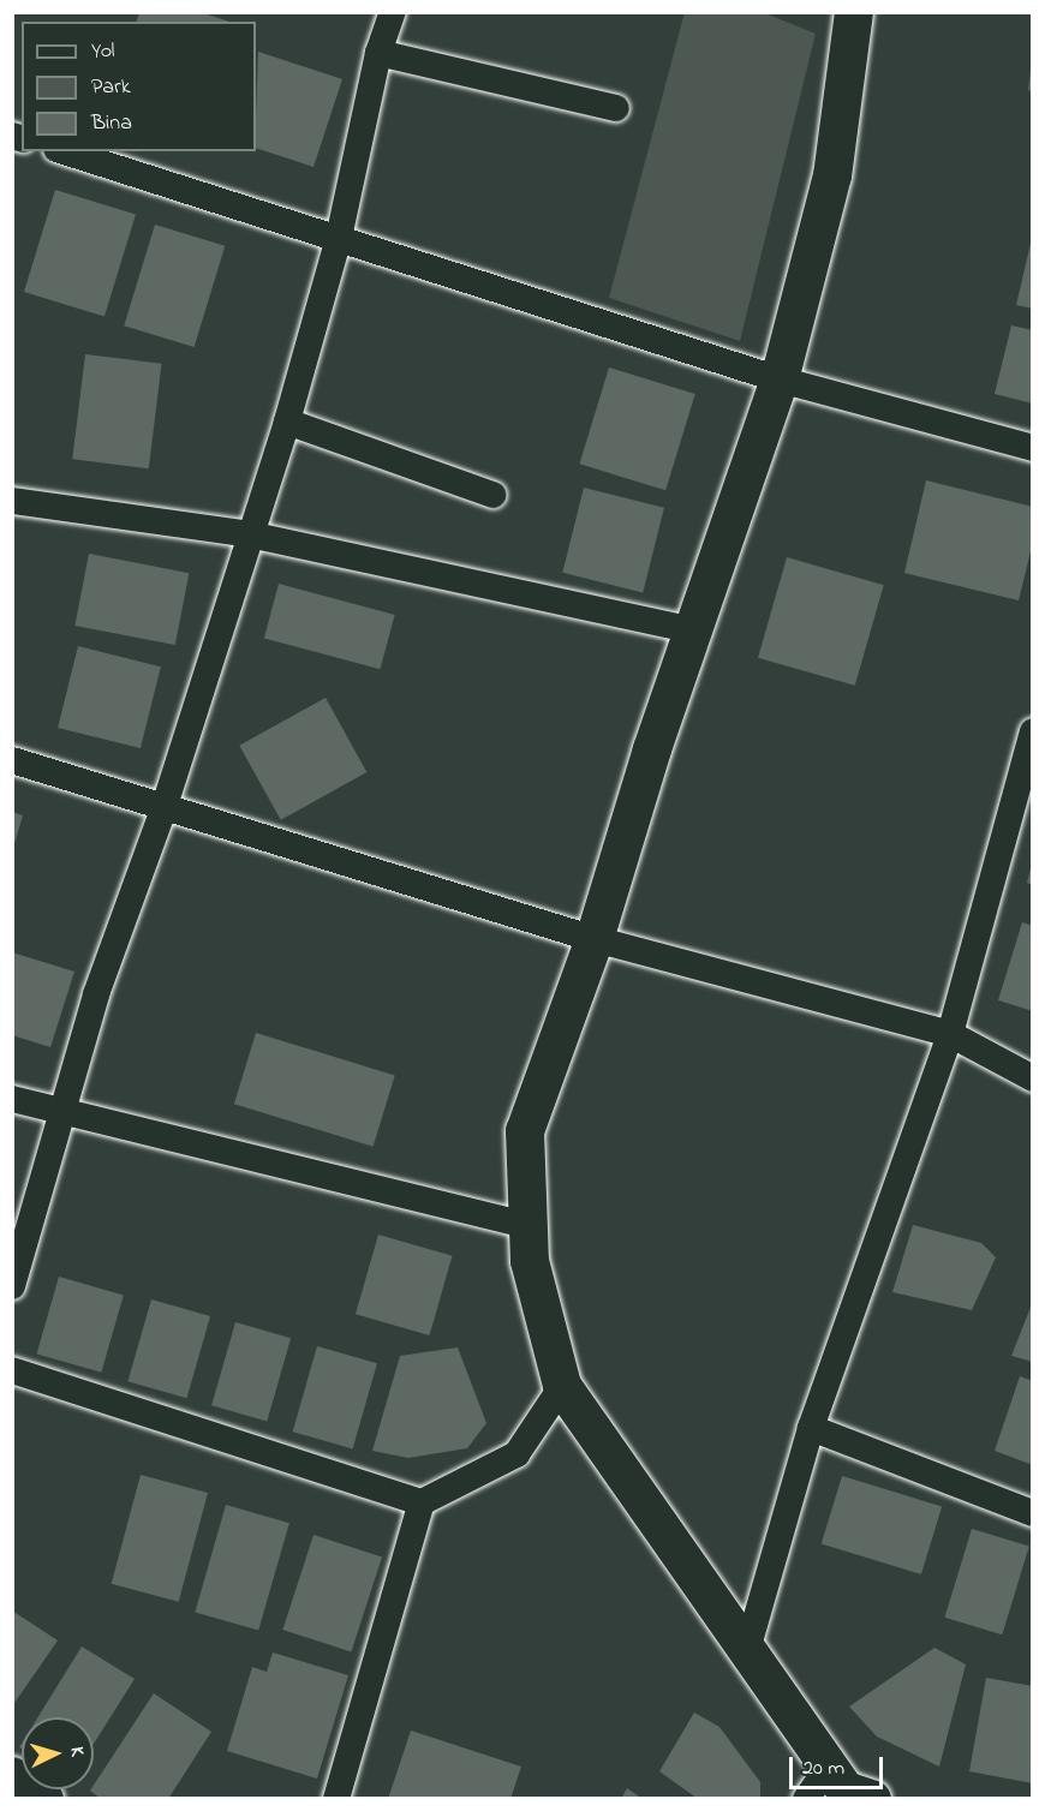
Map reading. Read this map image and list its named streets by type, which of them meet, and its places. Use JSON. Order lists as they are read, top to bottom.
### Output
{
  "legend": ["Yol", "Park", "Bina"],
  "scale_bar": "20 m",
  "north": "right"
}
